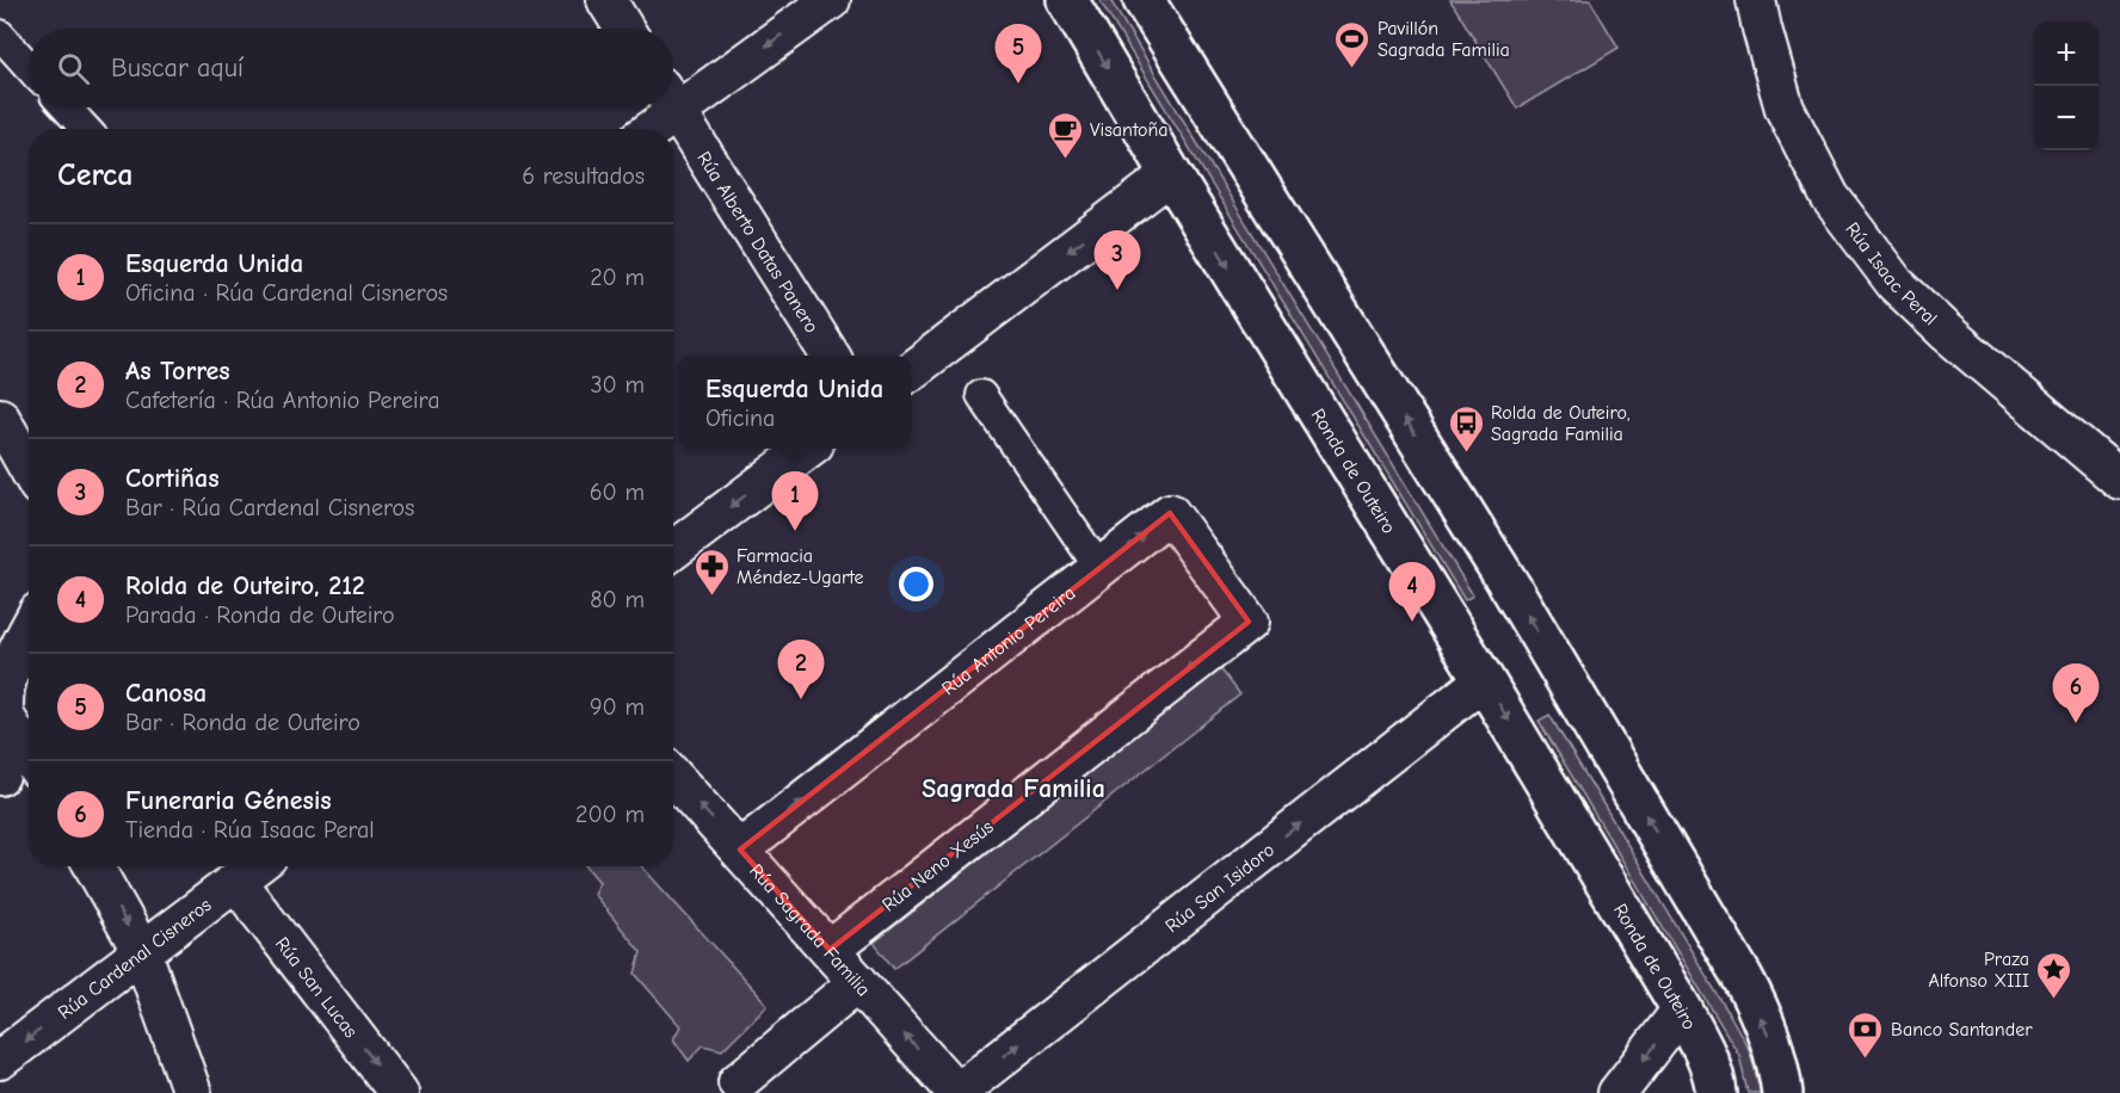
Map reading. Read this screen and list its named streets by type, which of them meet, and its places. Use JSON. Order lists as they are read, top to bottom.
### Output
{
  "streets": {
    "main road": ["Ronda de Outeiro"],
    "street": [
      "Rúa Alberto Datas Panero",
      "Rúa Isaac Peral",
      "Rúa Antonio Pereira",
      "Rúa Neno Xesús",
      "Rúa San Isidoro",
      "Rúa Sagrada Familia",
      "Rúa Cardenal Cisneros",
      "Rúa San Lucas"
    ]
  },
  "crossings": [
    ["Ronda de Outeiro", "Rúa San Isidoro"],
    ["Rúa Antonio Pereira", "Rúa Neno Xesús"],
    ["Rúa Antonio Pereira", "Rúa Sagrada Familia"],
    ["Rúa Neno Xesús", "Rúa Sagrada Familia"],
    ["Rúa San Isidoro", "Rúa Sagrada Familia"],
    ["Rúa Cardenal Cisneros", "Rúa San Lucas"]
  ],
  "one_way": [
    "Rúa Neno Xesús",
    "Rúa San Isidoro",
    "Rúa Sagrada Familia",
    "Rúa Cardenal Cisneros"
  ],
  "districts": ["Sagrada Familia"],
  "places": {
    "sports": ["Pavillón Sagrada Familia"],
    "cafe": ["Visantoña"],
    "bus stop": ["Rolda de Outeiro, Sagrada Familia"],
    "pharmacy": ["Farmacia Méndez-Ugarte"],
    "place": ["Praza Alfonso XIII"],
    "bank": ["Banco Santander"]
  },
  "page": {
    "map_buttons": ["+", "−"],
    "pins": [
      "5",
      "3",
      "1",
      "4",
      "2",
      "6"
    ],
    "search": "Buscar aquí",
    "heading": ["Cerca", "6 resultados"],
    "list": [
      {
        "mark": "1",
        "name": "Esquerda Unida",
        "note": "Oficina · Rúa Cardenal Cisneros",
        "value": "20 m"
      },
      {
        "mark": "2",
        "name": "As Torres",
        "note": "Cafetería · Rúa Antonio Pereira",
        "value": "30 m"
      },
      {
        "mark": "3",
        "name": "Cortiñas",
        "note": "Bar · Rúa Cardenal Cisneros",
        "value": "60 m"
      },
      {
        "mark": "4",
        "name": "Rolda de Outeiro, 212",
        "note": "Parada · Ronda de Outeiro",
        "value": "80 m"
      },
      {
        "mark": "5",
        "name": "Canosa",
        "note": "Bar · Ronda de Outeiro",
        "value": "90 m"
      },
      {
        "mark": "6",
        "name": "Funeraria Génesis",
        "note": "Tienda · Rúa Isaac Peral",
        "value": "200 m"
      }
    ],
    "popup": ["Esquerda Unida", "Oficina"]
  }
}
